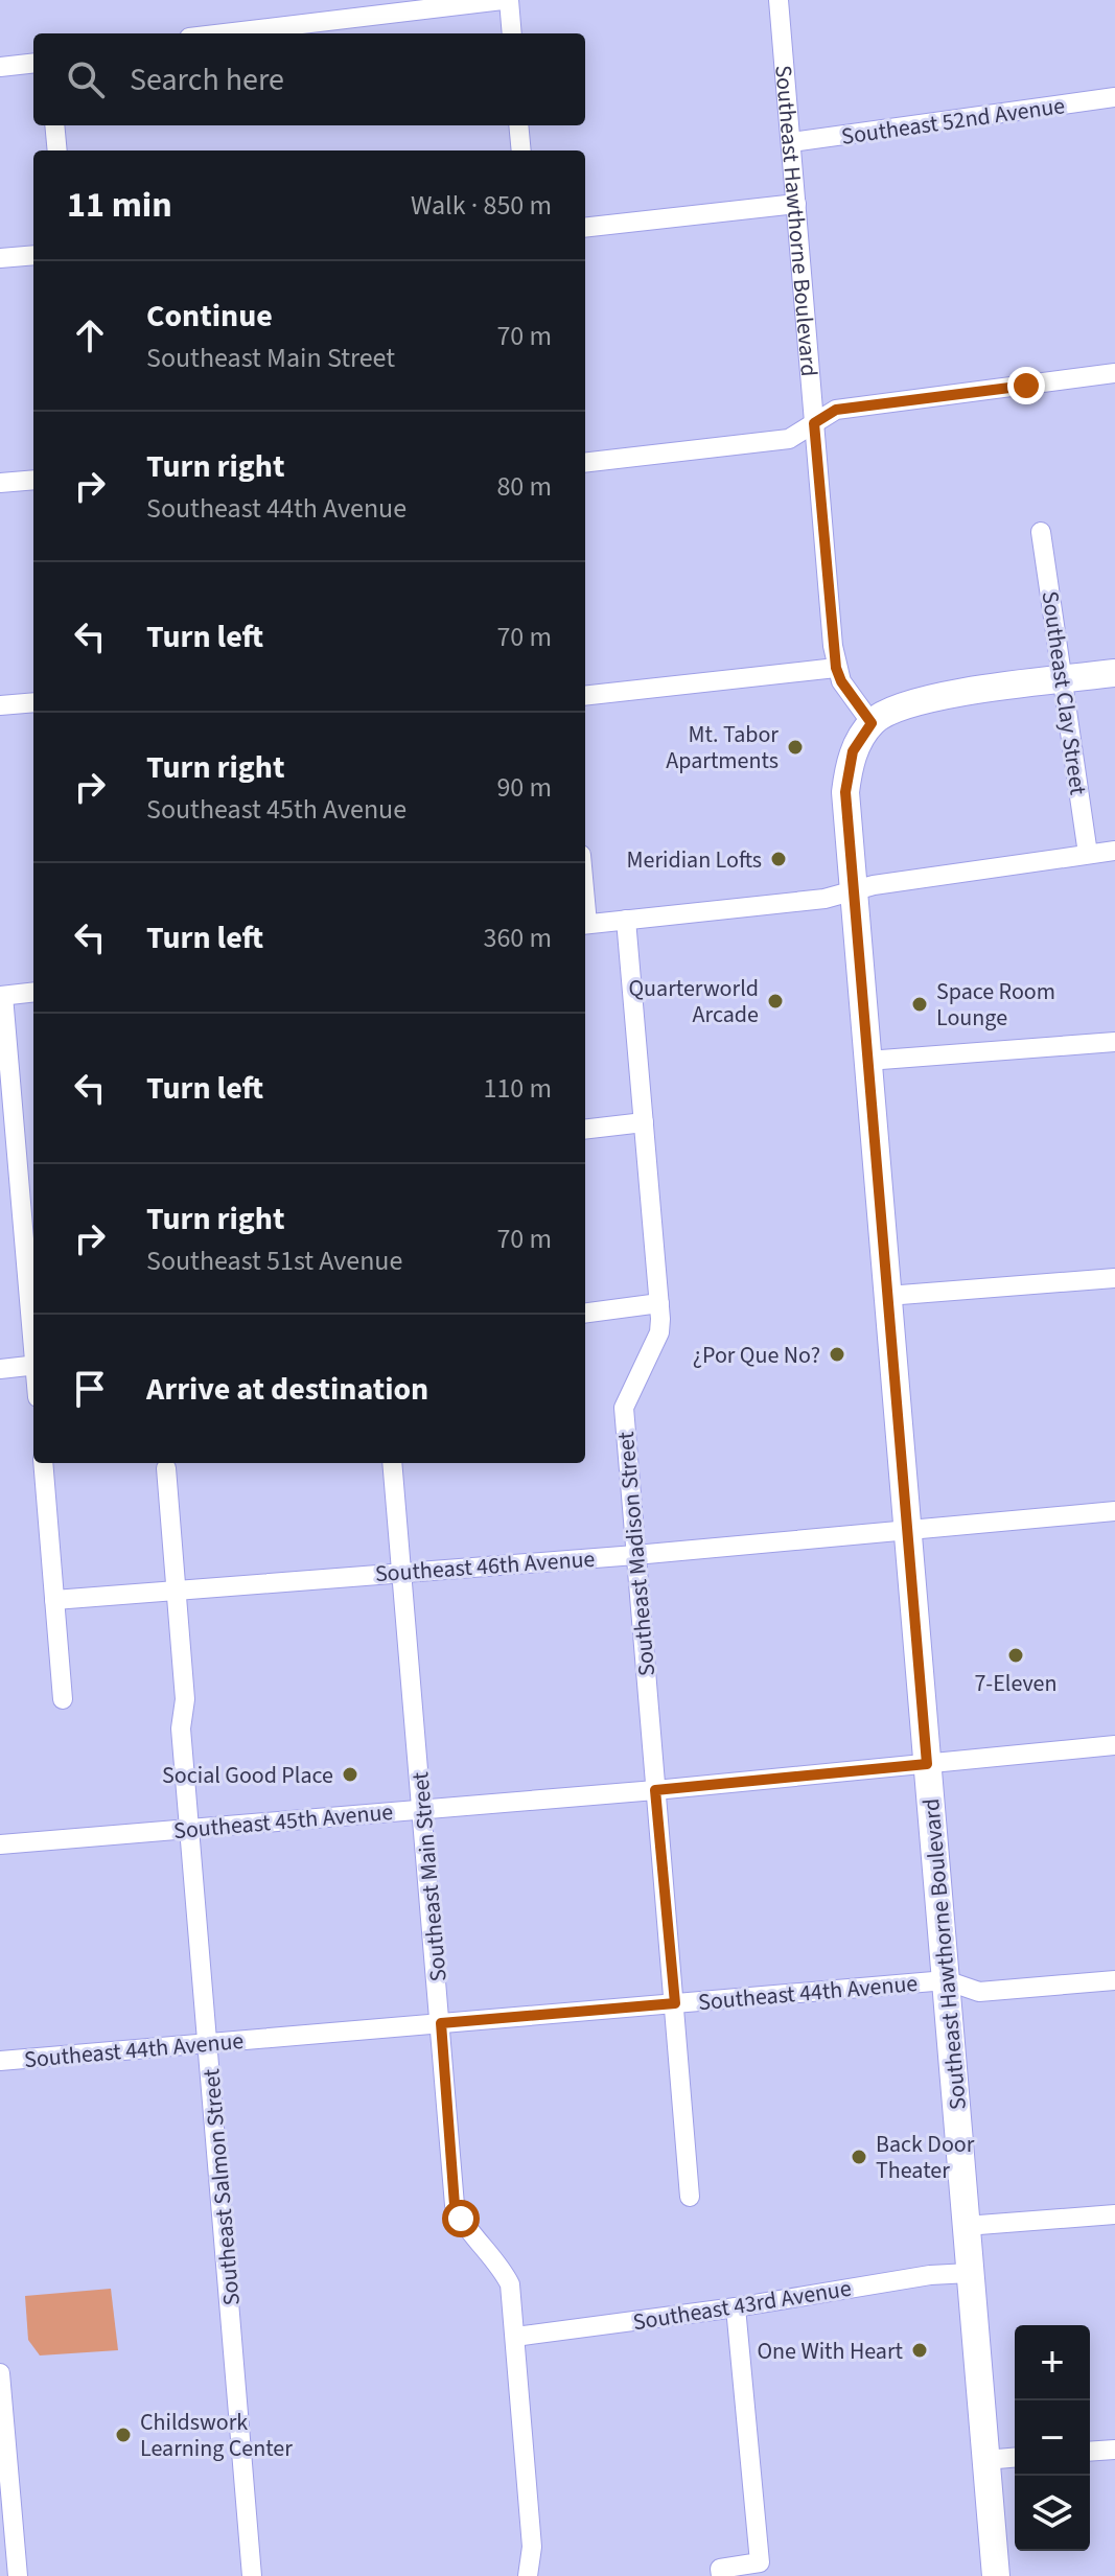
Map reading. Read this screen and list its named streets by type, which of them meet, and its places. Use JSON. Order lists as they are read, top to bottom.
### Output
{
  "streets": {
    "main road": ["Southeast Hawthorne Boulevard"],
    "street": [
      "Southeast 52nd Avenue",
      "Southeast Clay Street",
      "Southeast Madison Street",
      "Southeast 46th Avenue",
      "Southeast 45th Avenue",
      "Southeast Main Street",
      "Southeast 44th Avenue",
      "Southeast Salmon Street",
      "Southeast 43rd Avenue"
    ]
  },
  "crossings": [
    ["Southeast 52nd Avenue", "Southeast Hawthorne Boulevard"],
    ["Southeast Hawthorne Boulevard", "Southeast 46th Avenue"],
    ["Southeast Hawthorne Boulevard", "Southeast 45th Avenue"],
    ["Southeast Hawthorne Boulevard", "Southeast 44th Avenue"],
    ["Southeast Hawthorne Boulevard", "Southeast 43rd Avenue"],
    ["Southeast Madison Street", "Southeast 46th Avenue"],
    ["Southeast Madison Street", "Southeast 45th Avenue"],
    ["Southeast Madison Street", "Southeast 44th Avenue"],
    ["Southeast 46th Avenue", "Southeast Main Street"],
    ["Southeast 46th Avenue", "Southeast Salmon Street"],
    ["Southeast 45th Avenue", "Southeast Main Street"],
    ["Southeast 45th Avenue", "Southeast Salmon Street"],
    ["Southeast Main Street", "Southeast 44th Avenue"],
    ["Southeast Main Street", "Southeast 43rd Avenue"],
    ["Southeast 44th Avenue", "Southeast Salmon Street"]
  ],
  "places": [
    "Mt. Tabor Apartments",
    "Meridian Lofts",
    "Quarterworld Arcade",
    "Space Room Lounge",
    "¿Por Que No?",
    "7-Eleven",
    "Social Good Place",
    "Back Door Theater",
    "One With Heart",
    "Childswork Learning Center"
  ],
  "page": {
    "search": "Search here",
    "heading": ["11 min", "Walk · 850 m"],
    "list": [
      ["Continue", "Southeast Main Street", "70 m"],
      ["Turn right", "Southeast 44th Avenue", "80 m"],
      ["Turn left", "70 m"],
      ["Turn right", "Southeast 45th Avenue", "90 m"],
      ["Turn left", "360 m"],
      ["Turn left", "110 m"],
      ["Turn right", "Southeast 51st Avenue", "70 m"],
      "Arrive at destination"
    ],
    "map_buttons": ["+", "−"]
  }
}
